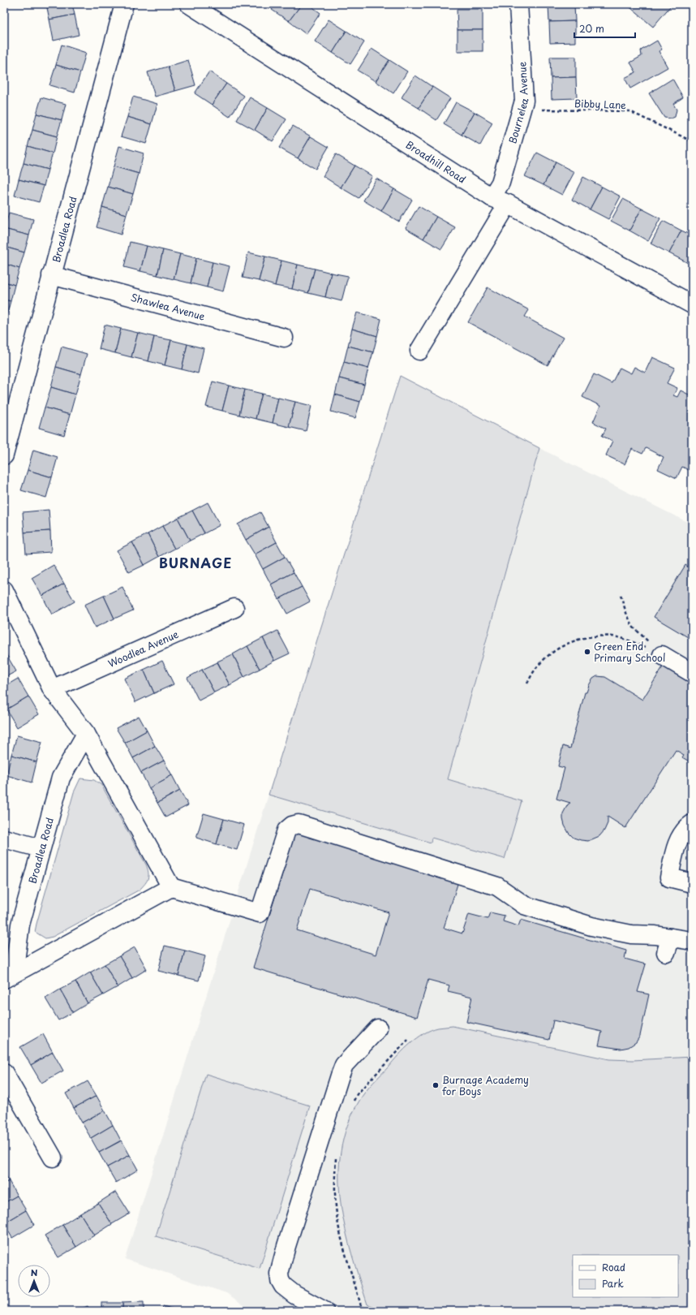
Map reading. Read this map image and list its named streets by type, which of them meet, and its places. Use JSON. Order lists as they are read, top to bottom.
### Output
{
  "streets": {
    "street": [
      "Bournelea Avenue",
      "Broadhill Road",
      "Broadlea Road",
      "Shawlea Avenue",
      "Woodlea Avenue"
    ],
    "path": ["Bibby Lane"]
  },
  "crossings": [
    ["Bournelea Avenue", "Bibby Lane"],
    ["Bournelea Avenue", "Broadhill Road"],
    ["Broadlea Road", "Shawlea Avenue"]
  ],
  "districts": ["BURNAGE"],
  "places": ["Green End Primary School", "Burnage Academy for Boys"],
  "legend": ["Road", "Park"],
  "scale_bar": "20 m",
  "north": "top"
}
